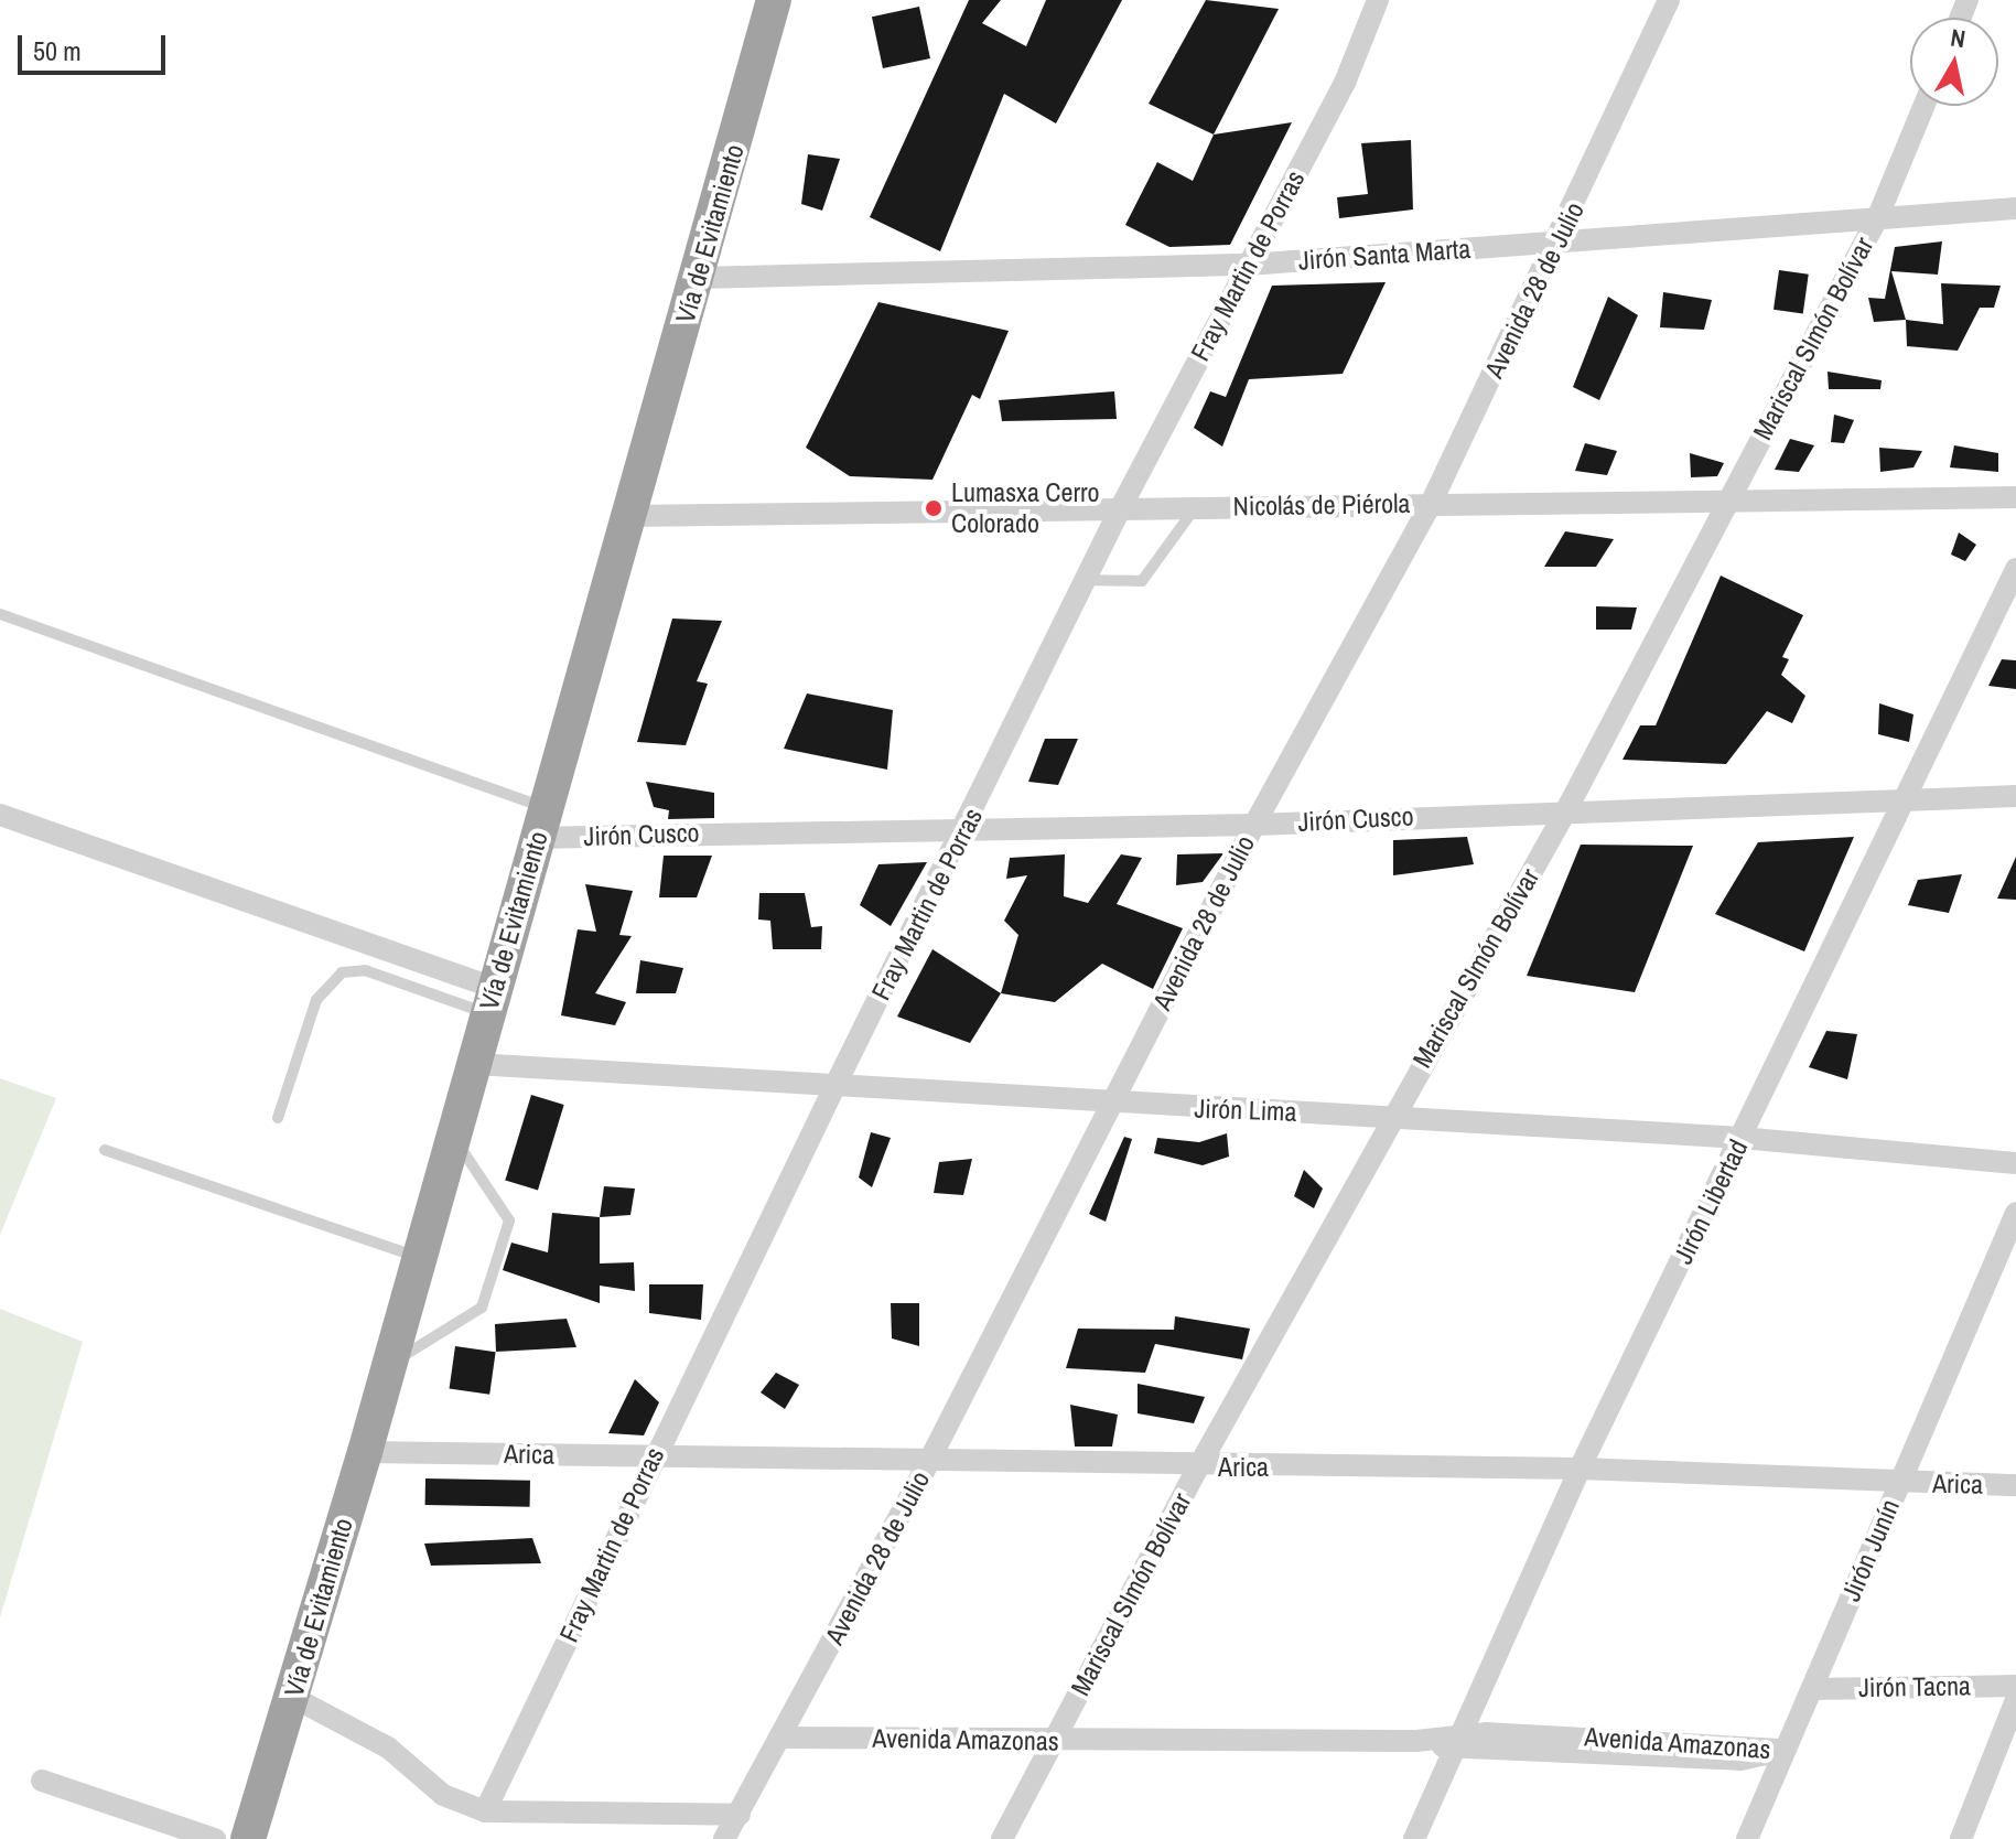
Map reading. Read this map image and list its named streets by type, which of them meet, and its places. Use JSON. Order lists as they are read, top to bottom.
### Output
{
  "streets": {
    "highway": ["Vía de Evitamiento"],
    "street": [
      "Jirón Santa Marta",
      "Fray Martin de Porras",
      "Avenida 28 de Julio",
      "Mariscal SImón Bolívar",
      "Nicolás de Piérola",
      "Jirón Cusco",
      "Jirón Lima",
      "Jirón Libertad",
      "Arica",
      "Jirón Junín",
      "Jirón Tacna",
      "Avenida Amazonas"
    ]
  },
  "crossings": [
    ["Vía de Evitamiento", "Jirón Santa Marta"],
    ["Vía de Evitamiento", "Nicolás de Piérola"],
    ["Vía de Evitamiento", "Jirón Cusco"],
    ["Vía de Evitamiento", "Jirón Lima"],
    ["Vía de Evitamiento", "Arica"],
    ["Jirón Santa Marta", "Fray Martin de Porras"],
    ["Jirón Santa Marta", "Avenida 28 de Julio"],
    ["Jirón Santa Marta", "Mariscal SImón Bolívar"],
    ["Fray Martin de Porras", "Nicolás de Piérola"],
    ["Fray Martin de Porras", "Jirón Cusco"],
    ["Fray Martin de Porras", "Jirón Lima"],
    ["Fray Martin de Porras", "Arica"],
    ["Avenida 28 de Julio", "Nicolás de Piérola"],
    ["Avenida 28 de Julio", "Jirón Cusco"],
    ["Avenida 28 de Julio", "Jirón Lima"],
    ["Avenida 28 de Julio", "Arica"],
    ["Avenida 28 de Julio", "Avenida Amazonas"],
    ["Mariscal SImón Bolívar", "Nicolás de Piérola"],
    ["Mariscal SImón Bolívar", "Jirón Cusco"],
    ["Mariscal SImón Bolívar", "Jirón Lima"],
    ["Mariscal SImón Bolívar", "Arica"],
    ["Mariscal SImón Bolívar", "Avenida Amazonas"],
    ["Jirón Cusco", "Jirón Libertad"],
    ["Jirón Lima", "Jirón Libertad"],
    ["Jirón Libertad", "Arica"],
    ["Jirón Libertad", "Avenida Amazonas"],
    ["Arica", "Jirón Junín"],
    ["Jirón Junín", "Jirón Tacna"],
    ["Jirón Junín", "Avenida Amazonas"]
  ],
  "places": ["Lumasxa Cerro Colorado"],
  "scale_bar": "50 m",
  "north": "top"
}
